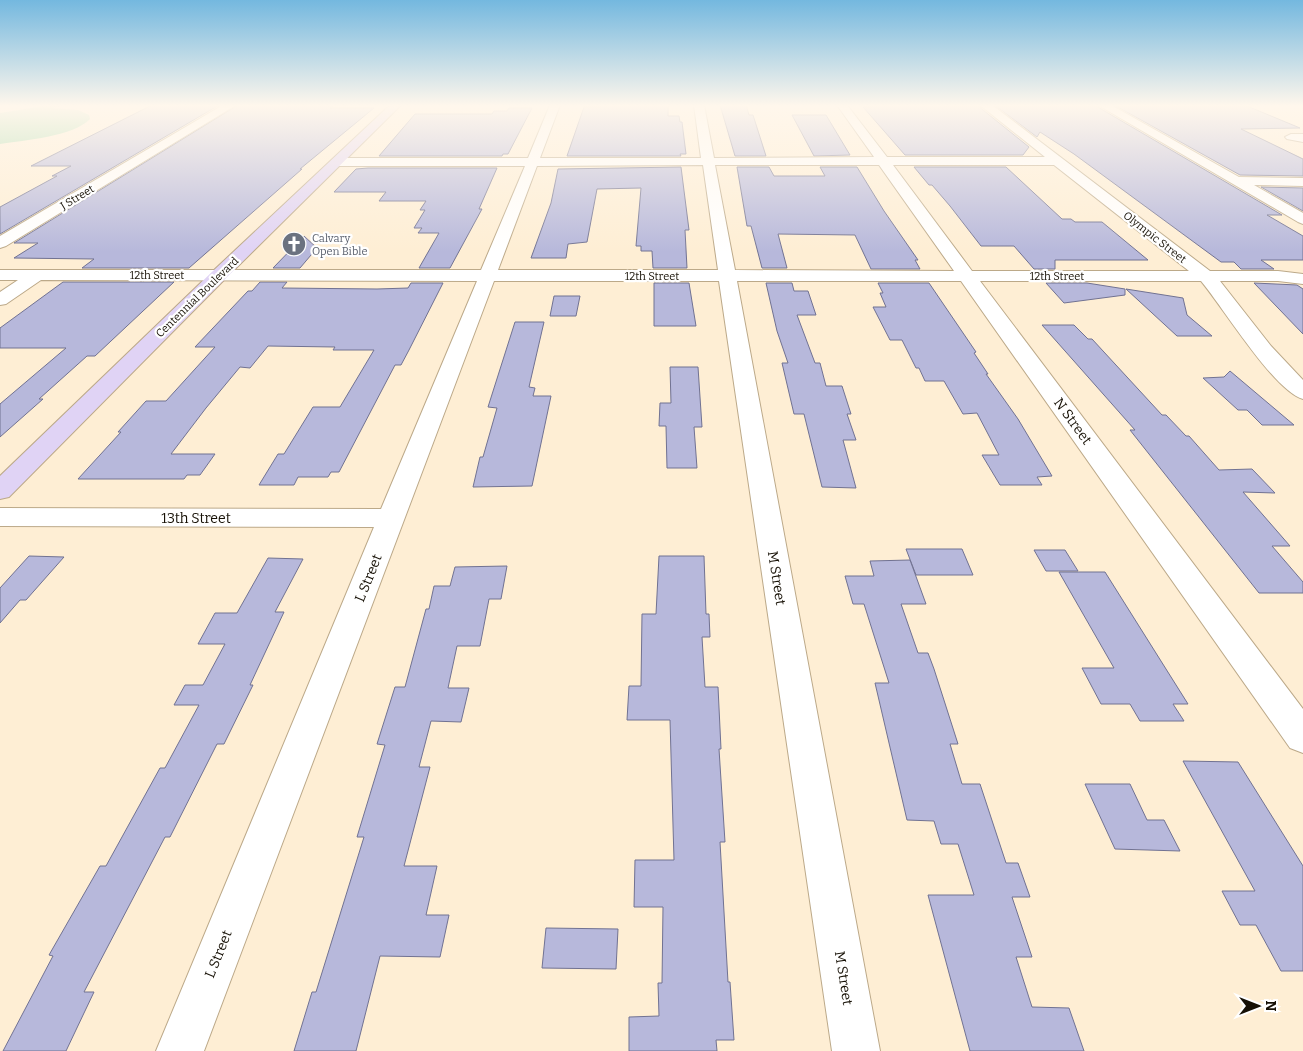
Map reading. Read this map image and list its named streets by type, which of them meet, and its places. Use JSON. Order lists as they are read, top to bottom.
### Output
{
  "streets": {
    "main road": ["Centennial Boulevard"],
    "street": [
      "J Street",
      "Olympic Street",
      "12th Street",
      "N Street",
      "13th Street",
      "L Street",
      "M Street"
    ]
  },
  "crossings": [
    ["Olympic Street", "12th Street"],
    ["12th Street", "Centennial Boulevard"],
    ["12th Street", "N Street"],
    ["12th Street", "L Street"],
    ["12th Street", "M Street"],
    ["13th Street", "L Street"]
  ],
  "places": {
    "church": ["Calvary Open Bible"]
  },
  "north": "right"
}
